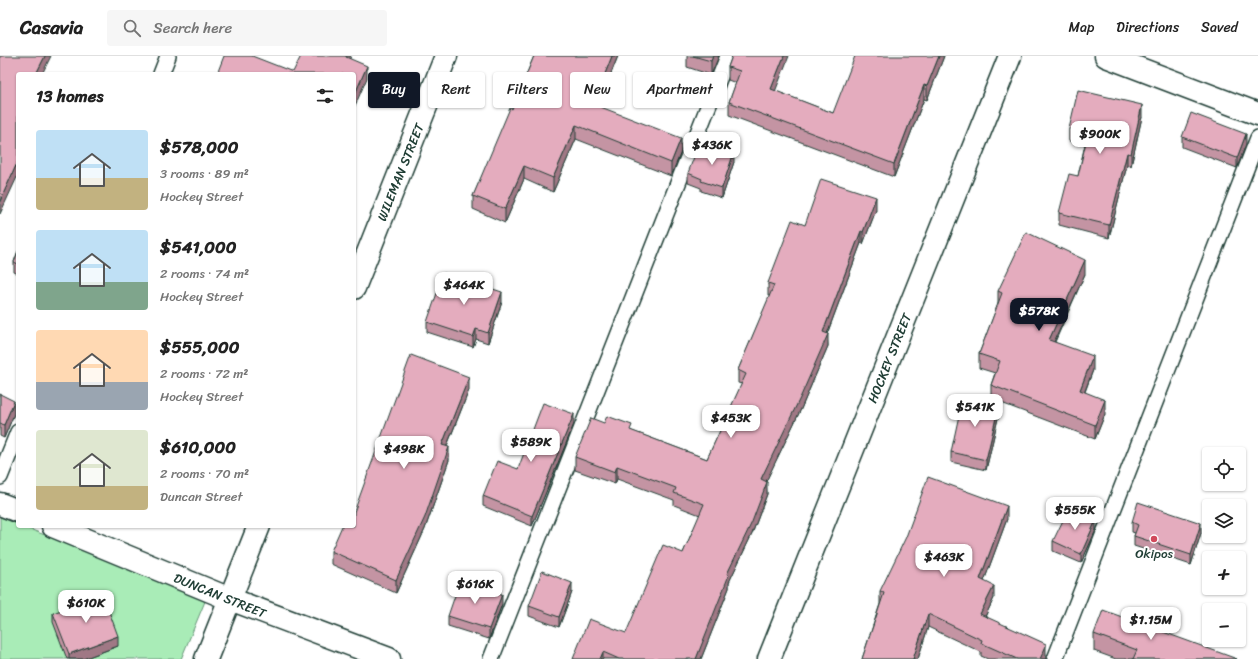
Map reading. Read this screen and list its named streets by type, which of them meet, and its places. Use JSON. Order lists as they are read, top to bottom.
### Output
{
  "streets": {
    "street": ["WILEMAN STREET", "HOCKEY STREET", "DUNCAN STREET"]
  },
  "places": ["Okipos"],
  "page": {
    "header": "Casavia",
    "search": "Search here",
    "nav": ["Map", "Directions", "Saved"],
    "chip": [
      "Buy",
      "Rent",
      "Filters",
      "New",
      "Apartment"
    ],
    "heading": "13 homes",
    "list": [
      {
        "name": "$578,000",
        "note": "3 rooms · 89 m² · Hockey Street"
      },
      {
        "name": "$541,000",
        "note": "2 rooms · 74 m² · Hockey Street"
      },
      {
        "name": "$555,000",
        "note": "2 rooms · 72 m² · Hockey Street"
      },
      {
        "name": "$610,000",
        "note": "2 rooms · 70 m² · Duncan Street"
      }
    ],
    "price": [
      "$900K",
      "$436K",
      "$464K",
      "$578K",
      "$541K",
      "$453K",
      "$589K",
      "$498K",
      "$555K",
      "$463K",
      "$616K",
      "$610K",
      "$1.15M"
    ],
    "map_buttons": ["+", "−"]
  }
}
